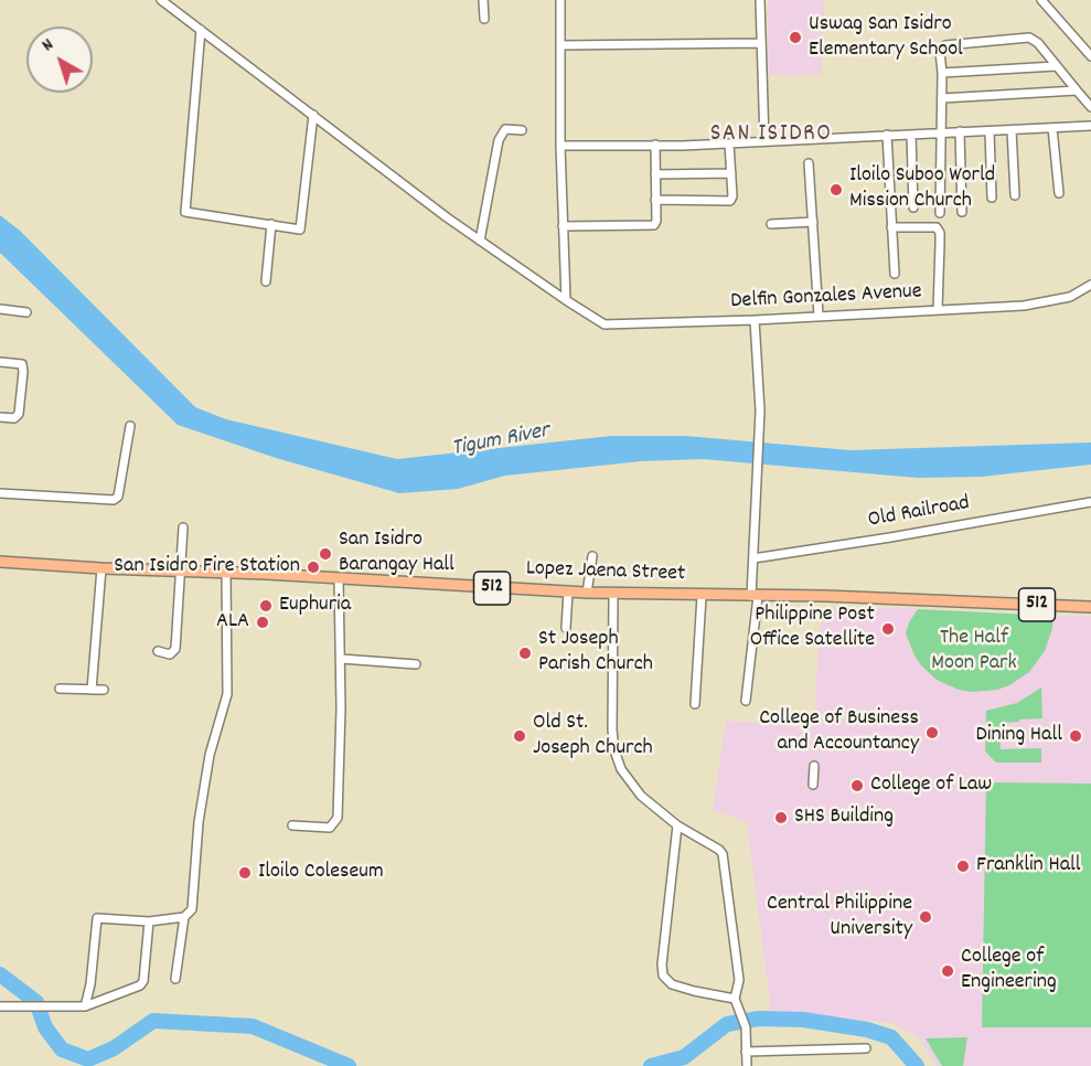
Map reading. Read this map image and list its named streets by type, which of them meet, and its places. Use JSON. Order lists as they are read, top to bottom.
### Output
{
  "streets": {
    "main road": ["Lopez Jaena Street", "512"],
    "street": ["Delfin Gonzales Avenue", "Old Railroad"]
  },
  "districts": ["SAN ISIDRO"],
  "water": ["Tigum River"],
  "parks": ["The Half Moon Park"],
  "places": [
    "Uswag San Isidro Elementary School",
    "Iloilo Suboo World Mission Church",
    "San Isidro Barangay Hall",
    "San Isidro Fire Station",
    "Euphuria",
    "ALA",
    "Philippine Post Office Satellite",
    "St Joseph Parish Church",
    "College of Business and Accountancy",
    "Old St. Joseph Church",
    "Dining Hall",
    "College of Law",
    "SHS Building",
    "Franklin Hall",
    "Iloilo Coleseum",
    "Central Philippine University",
    "College of Engineering"
  ],
  "north": "top left"
}
